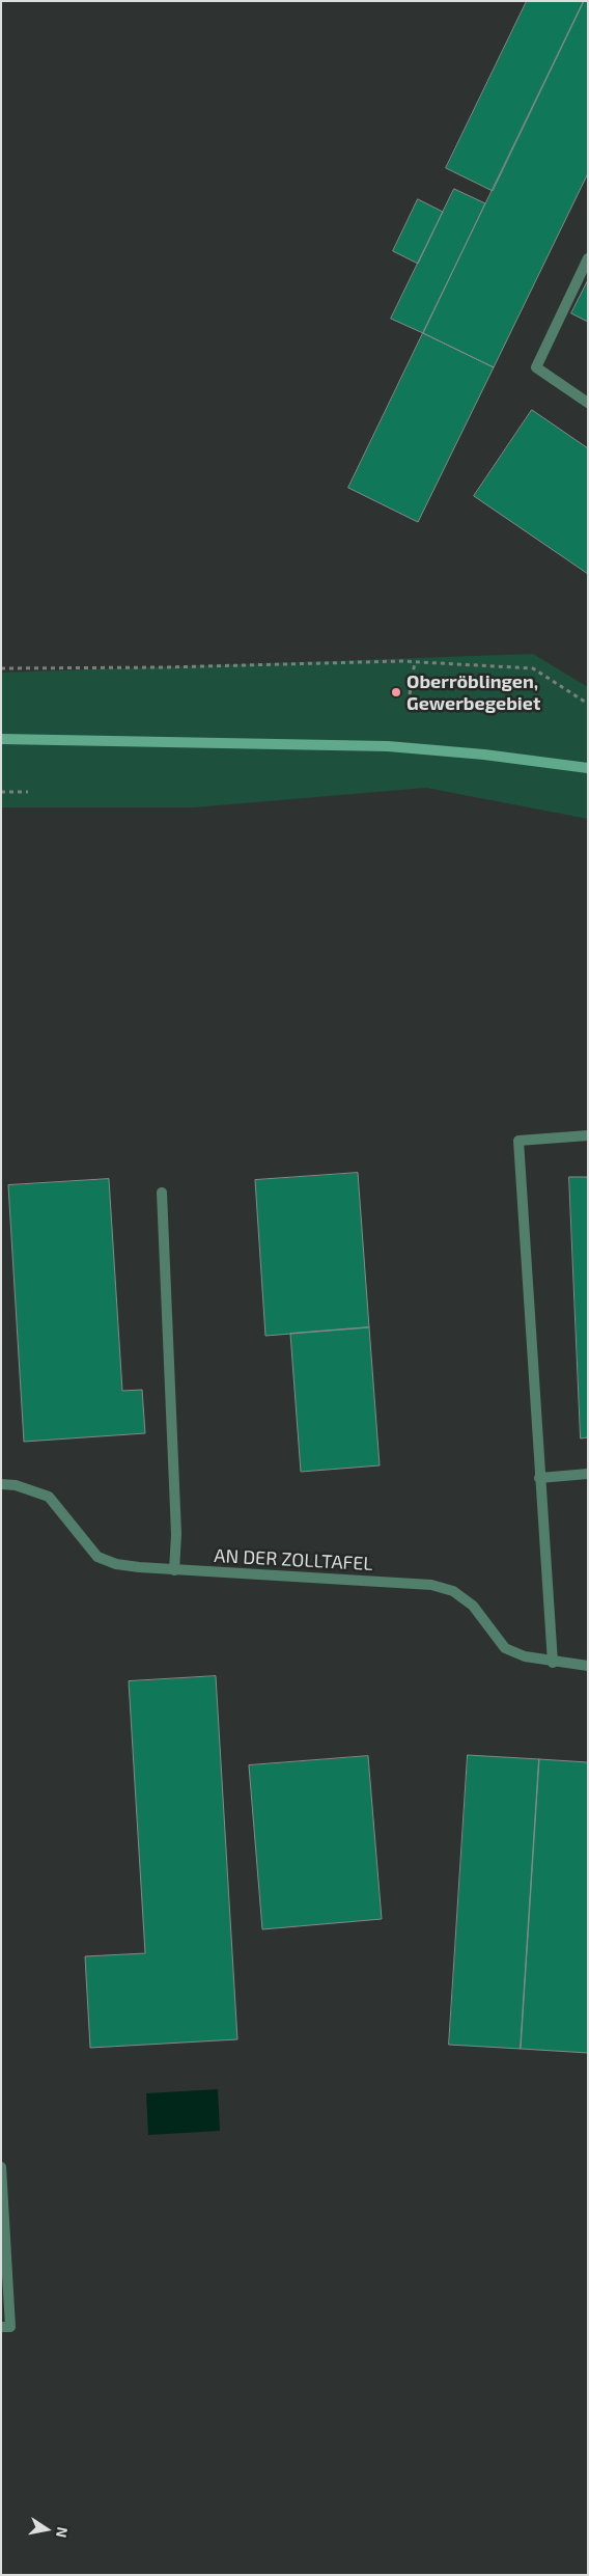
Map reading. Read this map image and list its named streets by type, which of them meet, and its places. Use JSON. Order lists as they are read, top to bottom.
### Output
{
  "streets": {
    "street": ["AN DER ZOLLTAFEL"]
  },
  "places": ["Oberröblingen, Gewerbegebiet"],
  "north": "right"
}
